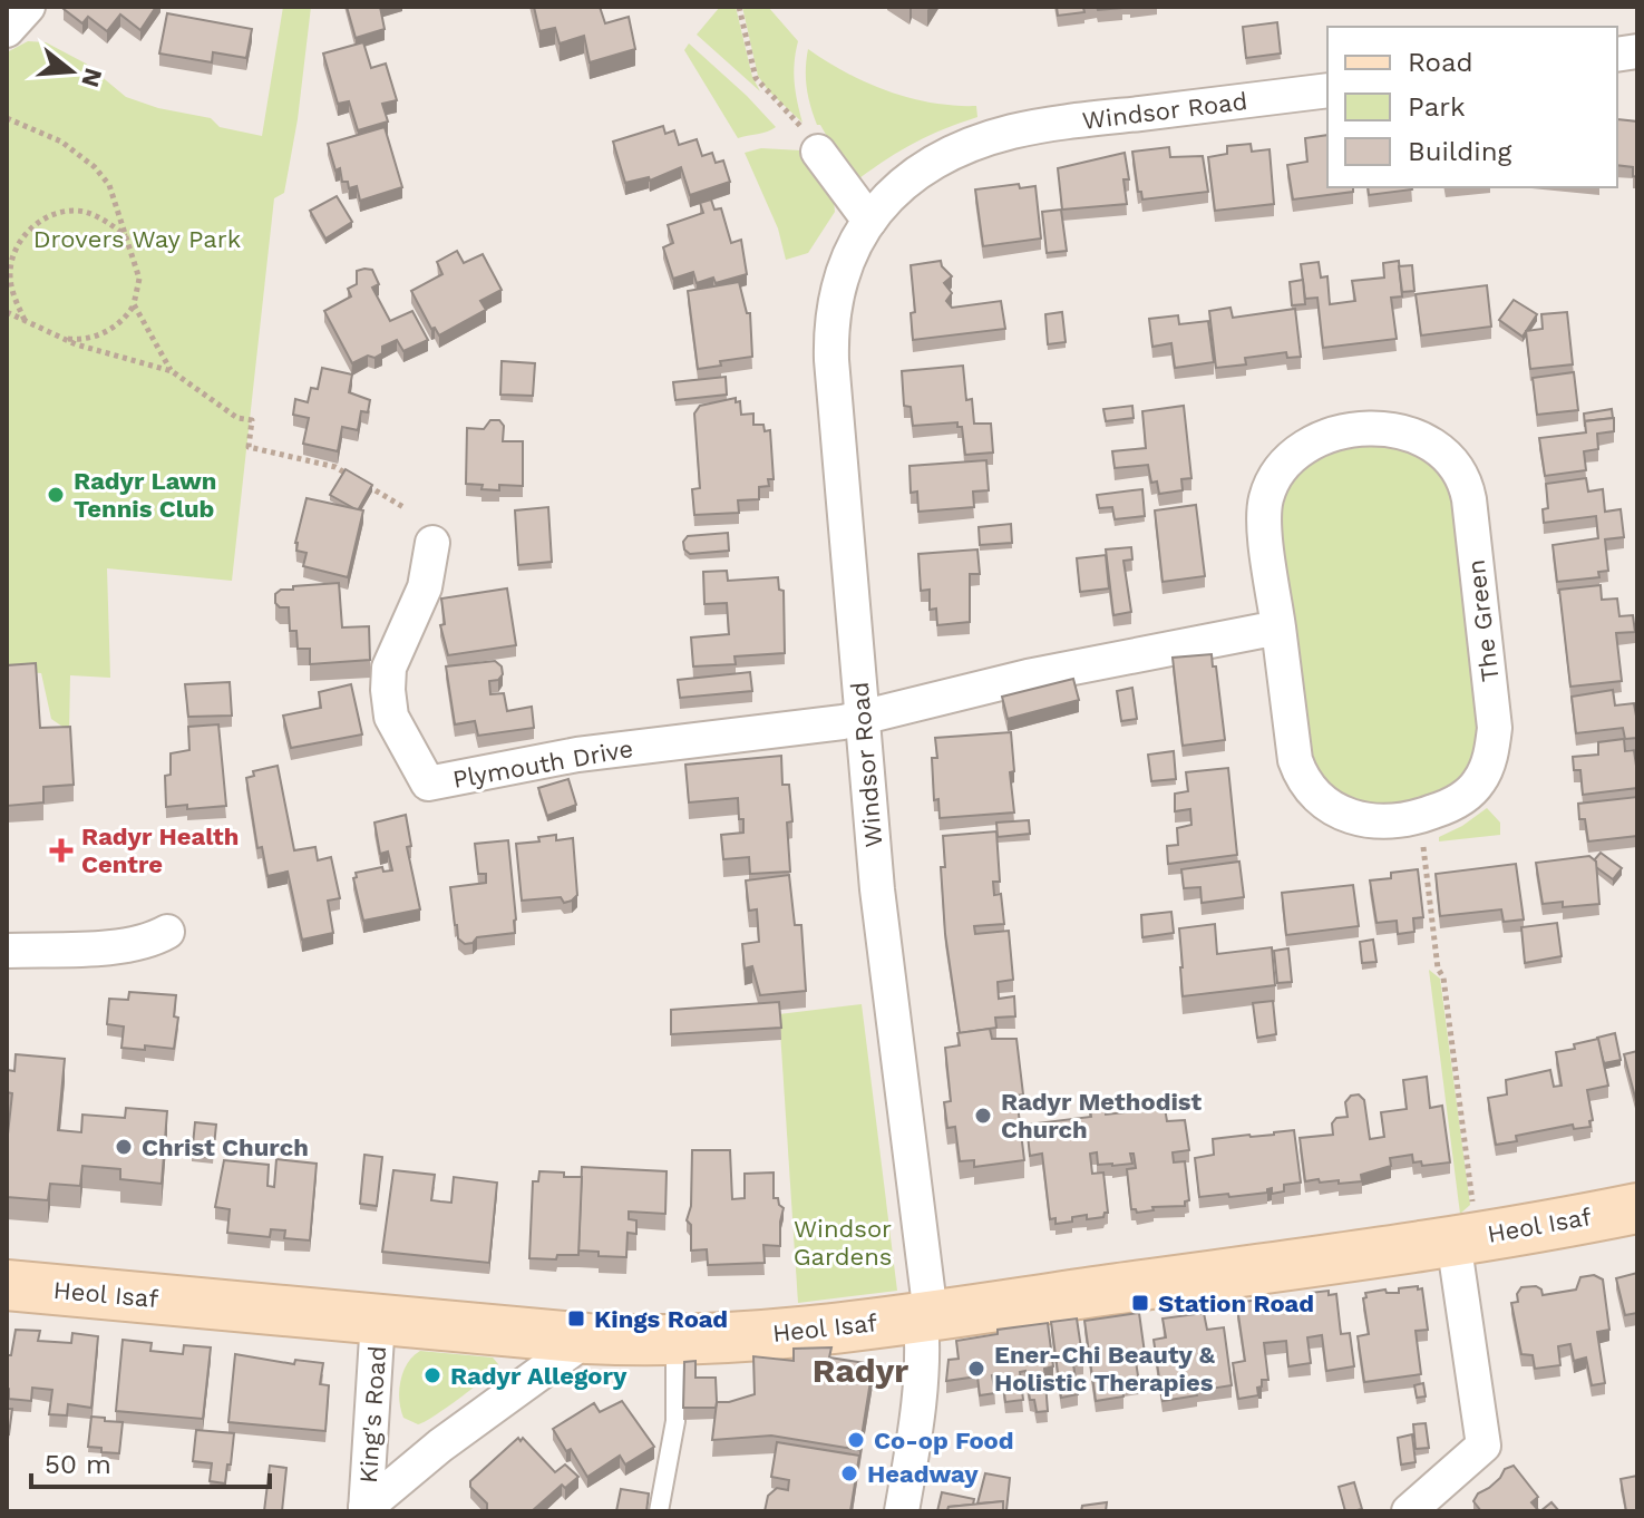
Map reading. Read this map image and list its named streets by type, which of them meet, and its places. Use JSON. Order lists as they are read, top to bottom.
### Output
{
  "streets": {
    "main road": ["Heol Isaf"],
    "street": [
      "Windsor Road",
      "The Green",
      "Plymouth Drive",
      "King's Road"
    ]
  },
  "crossings": [
    ["Windsor Road", "Plymouth Drive"],
    ["Windsor Road", "Heol Isaf"],
    ["Heol Isaf", "King's Road"]
  ],
  "districts": ["Radyr"],
  "parks": ["Drovers Way Park", "Windsor Gardens"],
  "places": {
    "other": [
      "Radyr Lawn Tennis Club",
      "Radyr Methodist Church",
      "Christ Church",
      "Ener-Chi Beauty & Holistic Therapies",
      "Radyr Allegory",
      "Co-op Food",
      "Headway"
    ],
    "health": ["Radyr Health Centre"],
    "transit": ["Station Road", "Kings Road"]
  },
  "legend": ["Road", "Park", "Building"],
  "scale_bar": "50 m",
  "north": "right"
}
